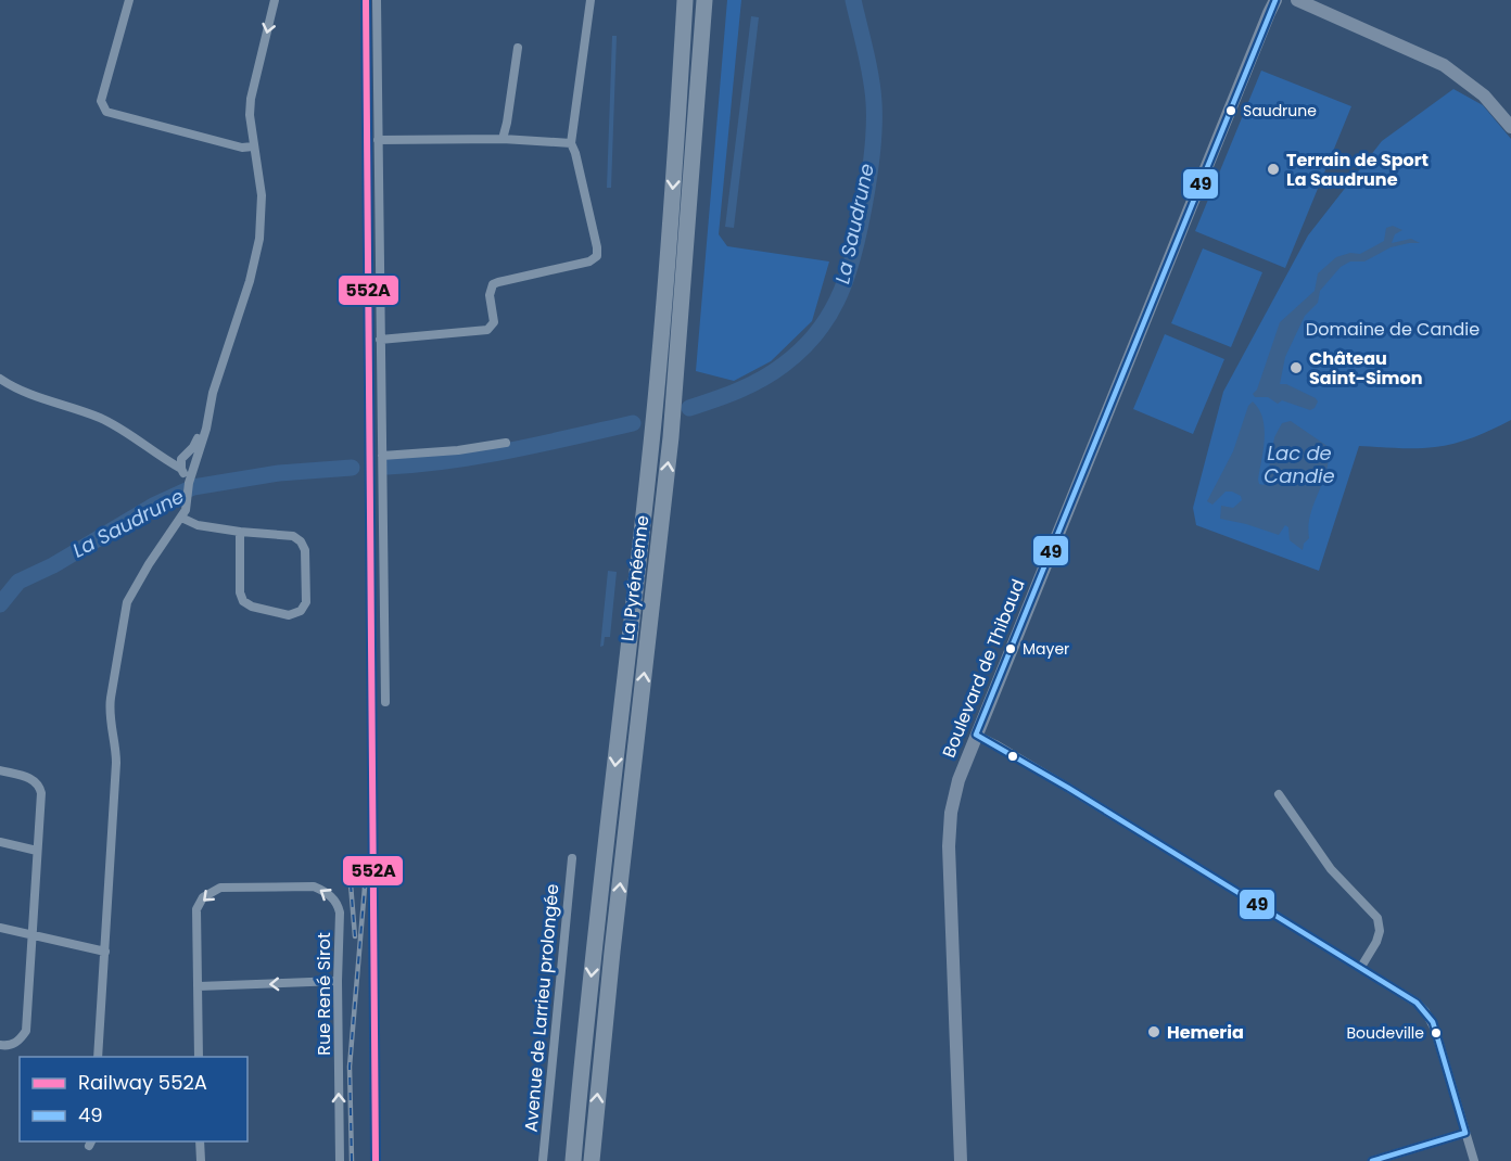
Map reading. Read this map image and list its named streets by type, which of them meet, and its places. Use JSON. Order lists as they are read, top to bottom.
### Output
{
  "streets": {
    "highway": ["La Pyrénéenne"],
    "street": ["Boulevard de Thibaud", "Rue René Sirot", "Avenue de Larrieu prolongée"]
  },
  "water": ["La Saudrune", "Lac de Candie"],
  "parks": ["Domaine de Candie"],
  "places": [
    "Saudrune",
    "Terrain de Sport La Saudrune",
    "Château Saint-Simon",
    "Mayer",
    "Hemeria",
    "Boudeville"
  ],
  "lines": ["rail line 552A", "transit line 49"],
  "legend": ["Railway 552A", "49"]
}
